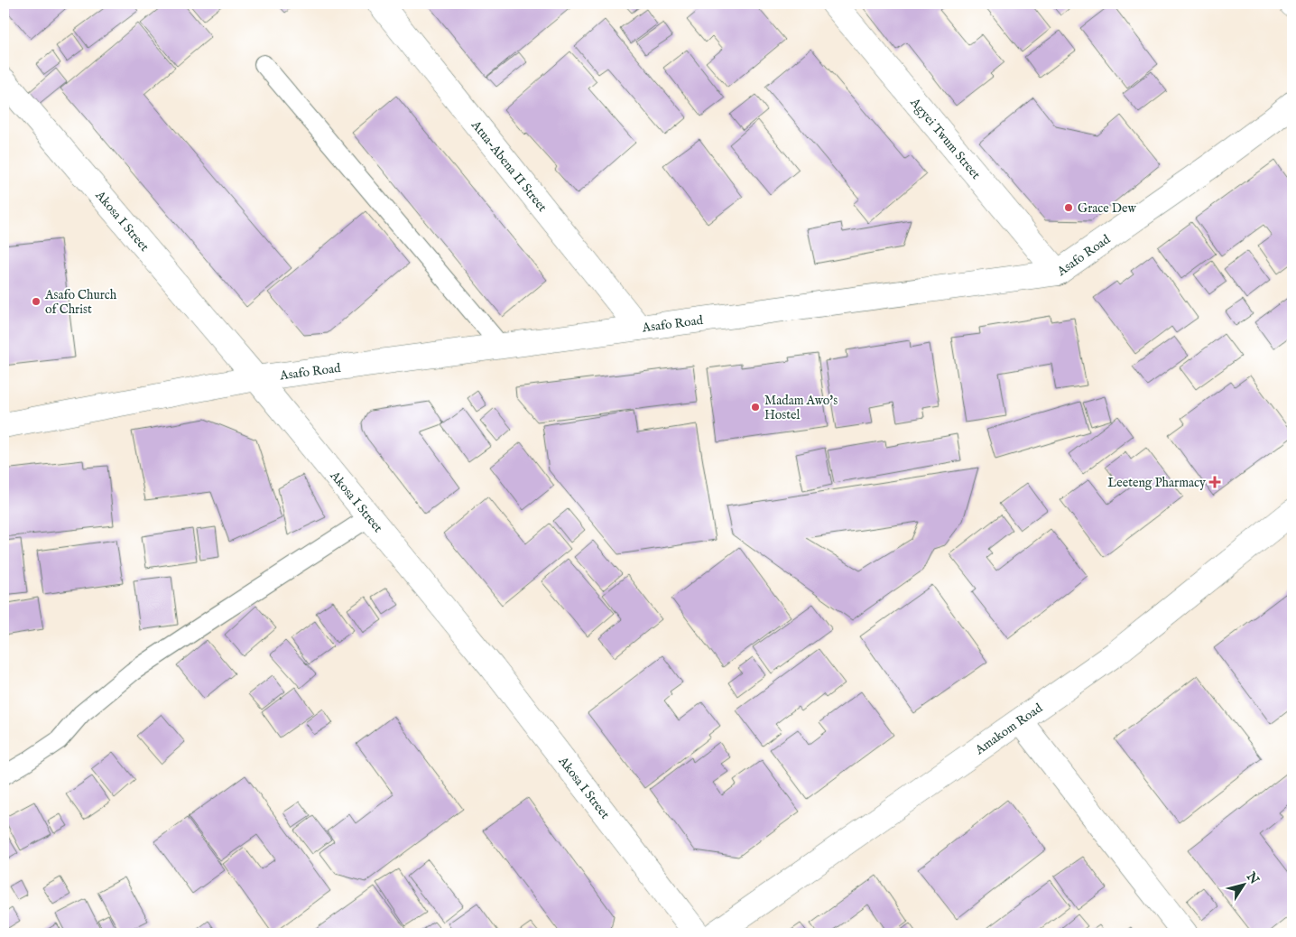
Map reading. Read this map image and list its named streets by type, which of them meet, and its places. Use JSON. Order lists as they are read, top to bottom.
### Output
{
  "streets": {
    "street": [
      "Agyei Twum Street",
      "Atua-Abena II Street",
      "Akosa I Street",
      "Asafo Road",
      "Amakom Road"
    ]
  },
  "crossings": [
    ["Agyei Twum Street", "Asafo Road"],
    ["Atua-Abena II Street", "Asafo Road"],
    ["Akosa I Street", "Asafo Road"]
  ],
  "places": {
    "other": ["Grace Dew", "Asafo Church of Christ", "Madam Awo's Hostel"],
    "health": ["Leeteng Pharmacy"]
  },
  "north": "top right"
}
